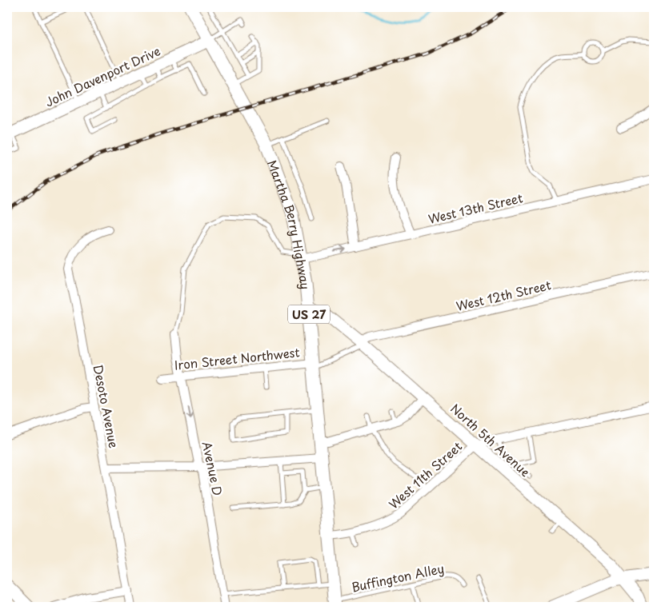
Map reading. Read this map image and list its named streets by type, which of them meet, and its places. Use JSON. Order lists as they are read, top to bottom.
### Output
{
  "streets": {
    "main road": ["Martha Berry Highway", "US 27"],
    "street": [
      "John Davenport Drive",
      "West 13th Street",
      "West 12th Street",
      "Iron Street Northwest",
      "Desoto Avenue",
      "North 5th Avenue",
      "Avenue D",
      "West 11th Street"
    ],
    "lane": ["Buffington Alley"]
  },
  "crossings": [
    ["John Davenport Drive", "Martha Berry Highway"],
    ["West 13th Street", "Martha Berry Highway"],
    ["Martha Berry Highway", "Iron Street Northwest"],
    ["Martha Berry Highway", "North 5th Avenue"],
    ["Martha Berry Highway", "West 11th Street"],
    ["Martha Berry Highway", "Buffington Alley"],
    ["West 12th Street", "North 5th Avenue"],
    ["Iron Street Northwest", "Avenue D"],
    ["North 5th Avenue", "West 11th Street"]
  ]
}
